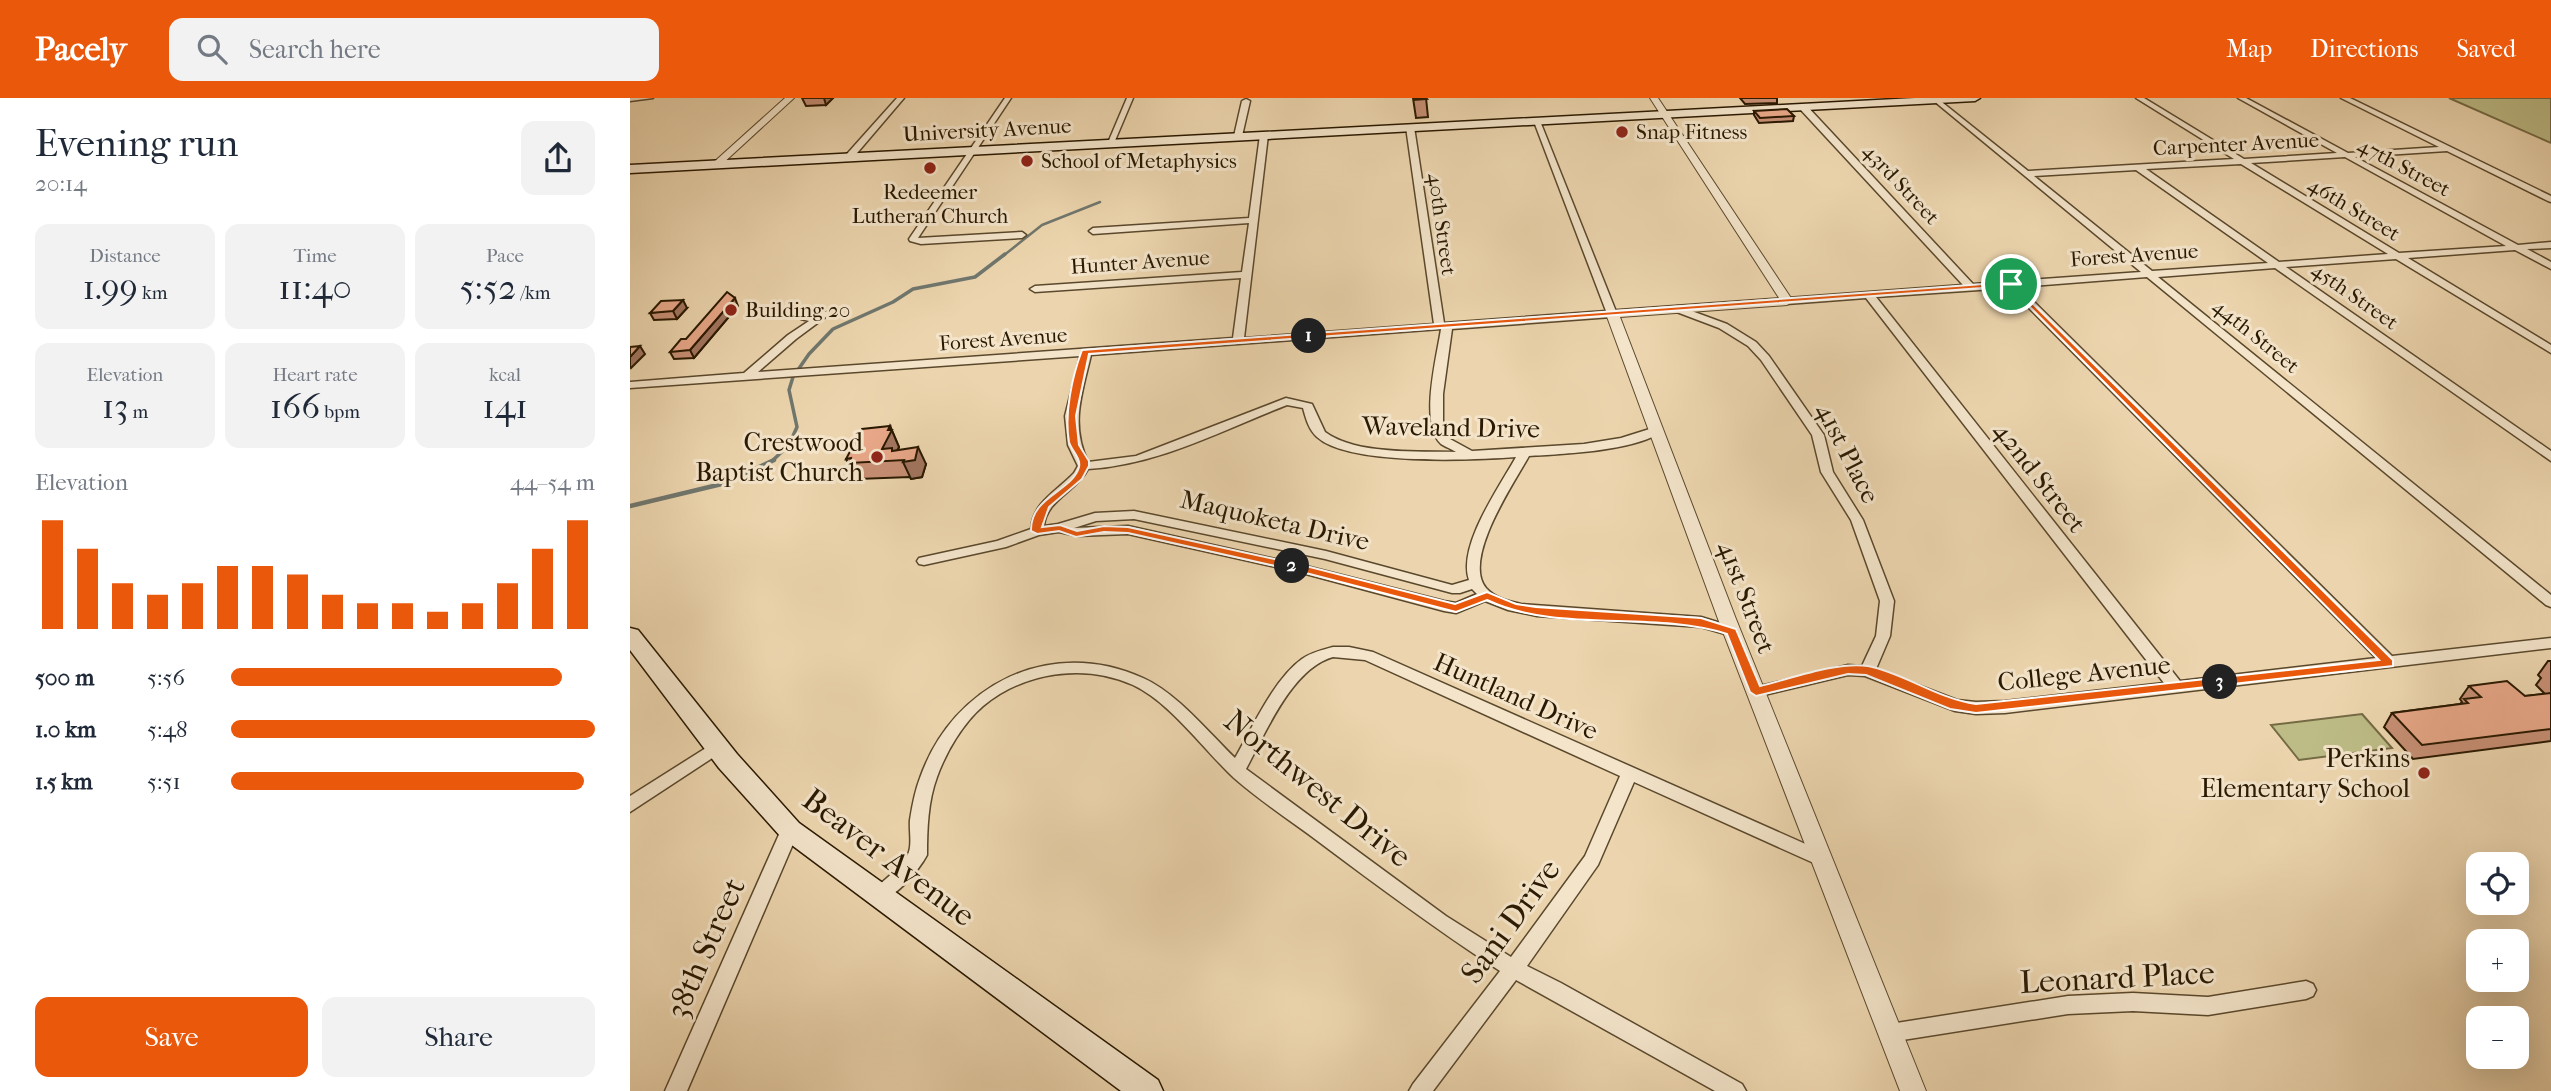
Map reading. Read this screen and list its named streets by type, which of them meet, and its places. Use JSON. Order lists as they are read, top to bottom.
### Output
{
  "streets": {
    "main road": ["University Avenue", "Beaver Avenue"],
    "street": [
      "Carpenter Avenue",
      "47th Street",
      "43rd Street",
      "46th Street",
      "40th Street",
      "Forest Avenue",
      "Hunter Avenue",
      "45th Street",
      "44th Street",
      "Waveland Drive",
      "41st Place",
      "42nd Street",
      "Maquoketa Drive",
      "41st Street",
      "College Avenue",
      "Huntland Drive",
      "Northwest Drive",
      "Sani Drive",
      "38th Street",
      "Leonard Place"
    ]
  },
  "crossings": [
    ["University Avenue", "43rd Street"],
    ["University Avenue", "40th Street"],
    ["University Avenue", "44th Street"],
    ["University Avenue", "41st Street"],
    ["Carpenter Avenue", "47th Street"],
    ["Carpenter Avenue", "46th Street"],
    ["Carpenter Avenue", "45th Street"],
    ["Carpenter Avenue", "44th Street"],
    ["47th Street", "Forest Avenue"],
    ["43rd Street", "Forest Avenue"],
    ["46th Street", "Forest Avenue"],
    ["40th Street", "Forest Avenue"],
    ["40th Street", "Waveland Drive"],
    ["Forest Avenue", "45th Street"],
    ["Forest Avenue", "44th Street"],
    ["Forest Avenue", "41st Place"],
    ["Forest Avenue", "42nd Street"],
    ["Forest Avenue", "41st Street"],
    ["Waveland Drive", "41st Street"],
    ["41st Place", "College Avenue"],
    ["42nd Street", "College Avenue"],
    ["41st Street", "College Avenue"],
    ["41st Street", "Huntland Drive"],
    ["41st Street", "Leonard Place"],
    ["Huntland Drive", "Northwest Drive"],
    ["Huntland Drive", "Sani Drive"],
    ["Northwest Drive", "Beaver Avenue"],
    ["Northwest Drive", "Sani Drive"],
    ["Beaver Avenue", "38th Street"]
  ],
  "places": [
    "Snap Fitness",
    "School of Metaphysics",
    "Redeemer Lutheran Church",
    "Building 20",
    "Crestwood Baptist Church",
    "Perkins Elementary School"
  ],
  "page": {
    "header": "Pacely",
    "search": "Search here",
    "nav": ["Map", "Directions", "Saved"],
    "heading": ["Evening run", "20:14"],
    "stats": [
      ["Distance", "1.99 km"],
      ["Time", "11:40"],
      ["Pace", "5:52 /km"],
      ["Elevation", "13 m"],
      ["Heart rate", "166 bpm"],
      ["kcal", "141"]
    ],
    "pins": ["1", "2", "3"],
    "chart": ["Elevation", "44–54 m"],
    "list": [
      {
        "name": "500 m",
        "note": "5:56"
      },
      {
        "name": "1.0 km",
        "note": "5:48"
      },
      {
        "name": "1.5 km",
        "note": "5:51"
      }
    ],
    "map_buttons": ["+", "−"],
    "buttons": ["Save", "Share"]
  }
}
